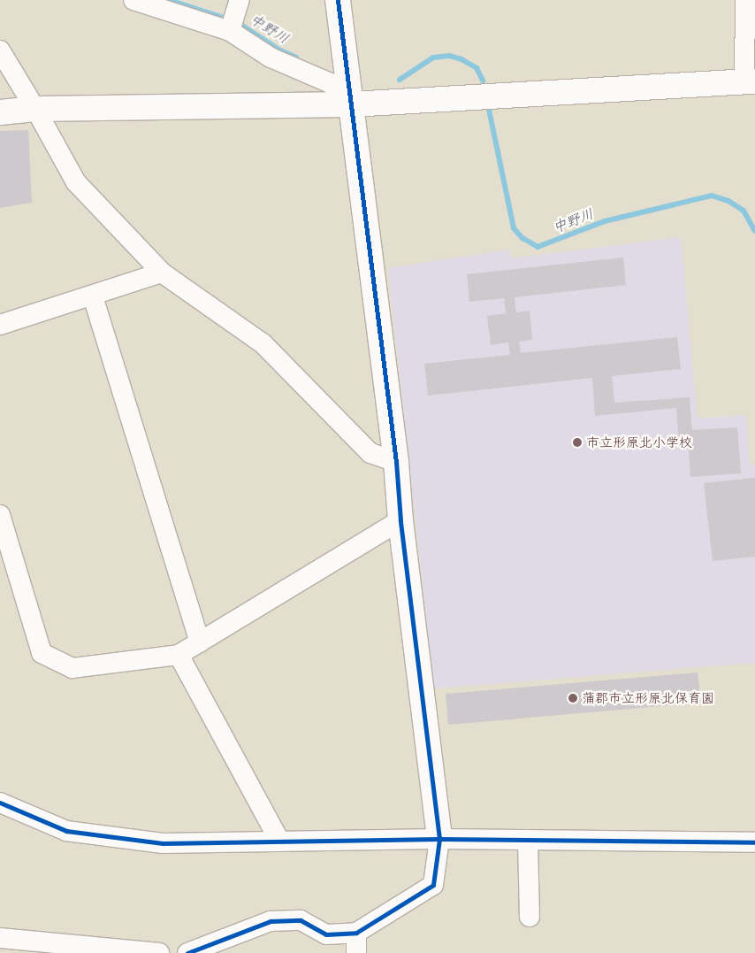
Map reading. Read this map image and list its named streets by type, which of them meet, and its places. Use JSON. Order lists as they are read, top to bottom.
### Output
{
  "water": ["中野川"],
  "places": ["市立形原北小学校", "蒲郡市立形原北保育園"]
}
